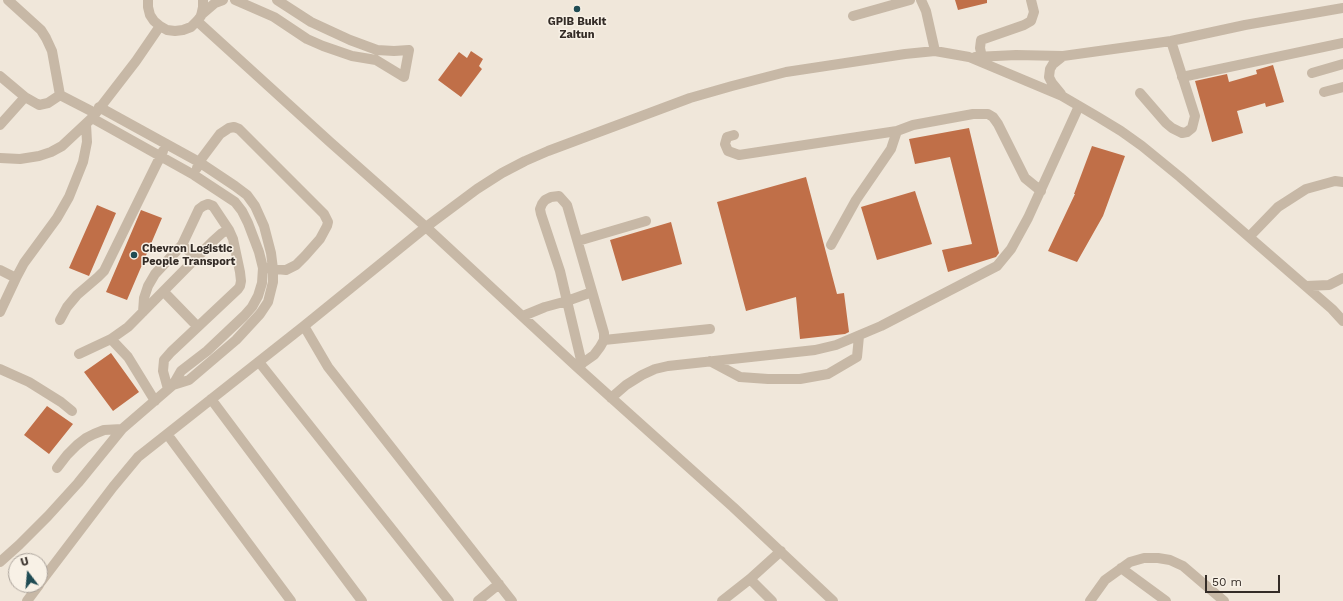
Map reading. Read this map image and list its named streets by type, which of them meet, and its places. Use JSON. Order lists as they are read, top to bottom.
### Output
{
  "places": ["GPIB Bukit Zaitun", "Chevron Logistic People Transport"],
  "scale_bar": "50 m",
  "north": "top"
}
